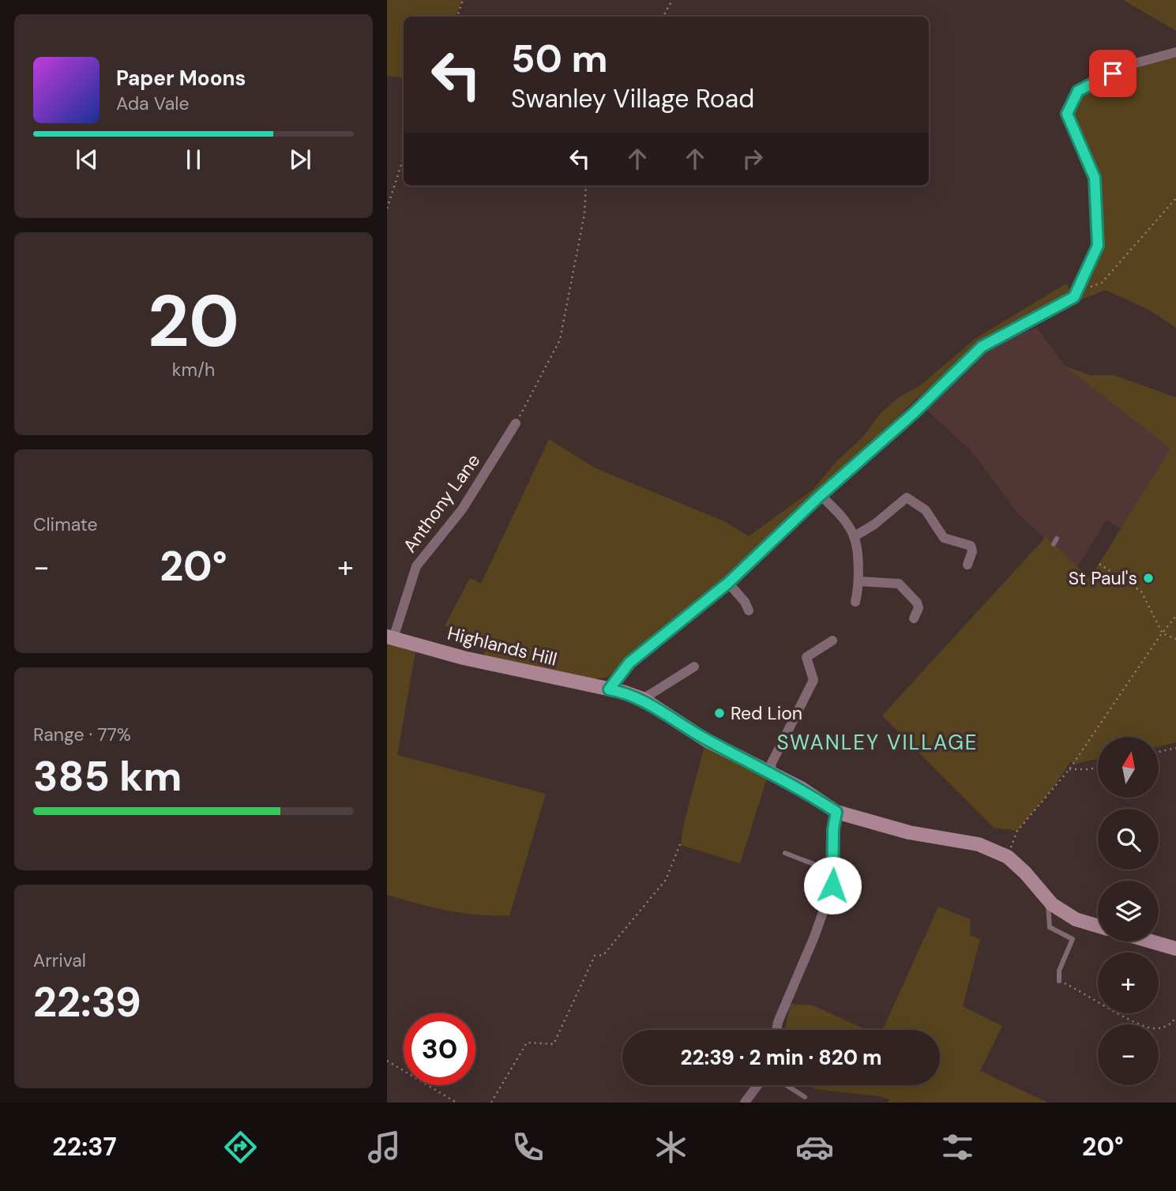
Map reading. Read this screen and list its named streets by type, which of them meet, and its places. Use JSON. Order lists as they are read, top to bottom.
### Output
{
  "streets": {
    "street": ["Anthony Lane", "Highlands Hill"]
  },
  "crossings": [
    ["Anthony Lane", "Highlands Hill"]
  ],
  "districts": ["SWANLEY VILLAGE"],
  "places": ["St Paul's", "Red Lion"],
  "north": "top",
  "page": {
    "turn": ["50 m", "Swanley Village Road"],
    "song": ["Paper Moons", "Ada Vale"],
    "tile": [
      ["20", "km/h"],
      "Climate",
      ["Range · 77%", "385 km"],
      ["Arrival", "22:39"]
    ],
    "heat": ["−", "20°", "+"],
    "map_buttons": ["+", "−"],
    "limit": "30",
    "trip": "22:39 · 2 min · 820 m",
    "tabs": ["22:37", "20°"]
  }
}
